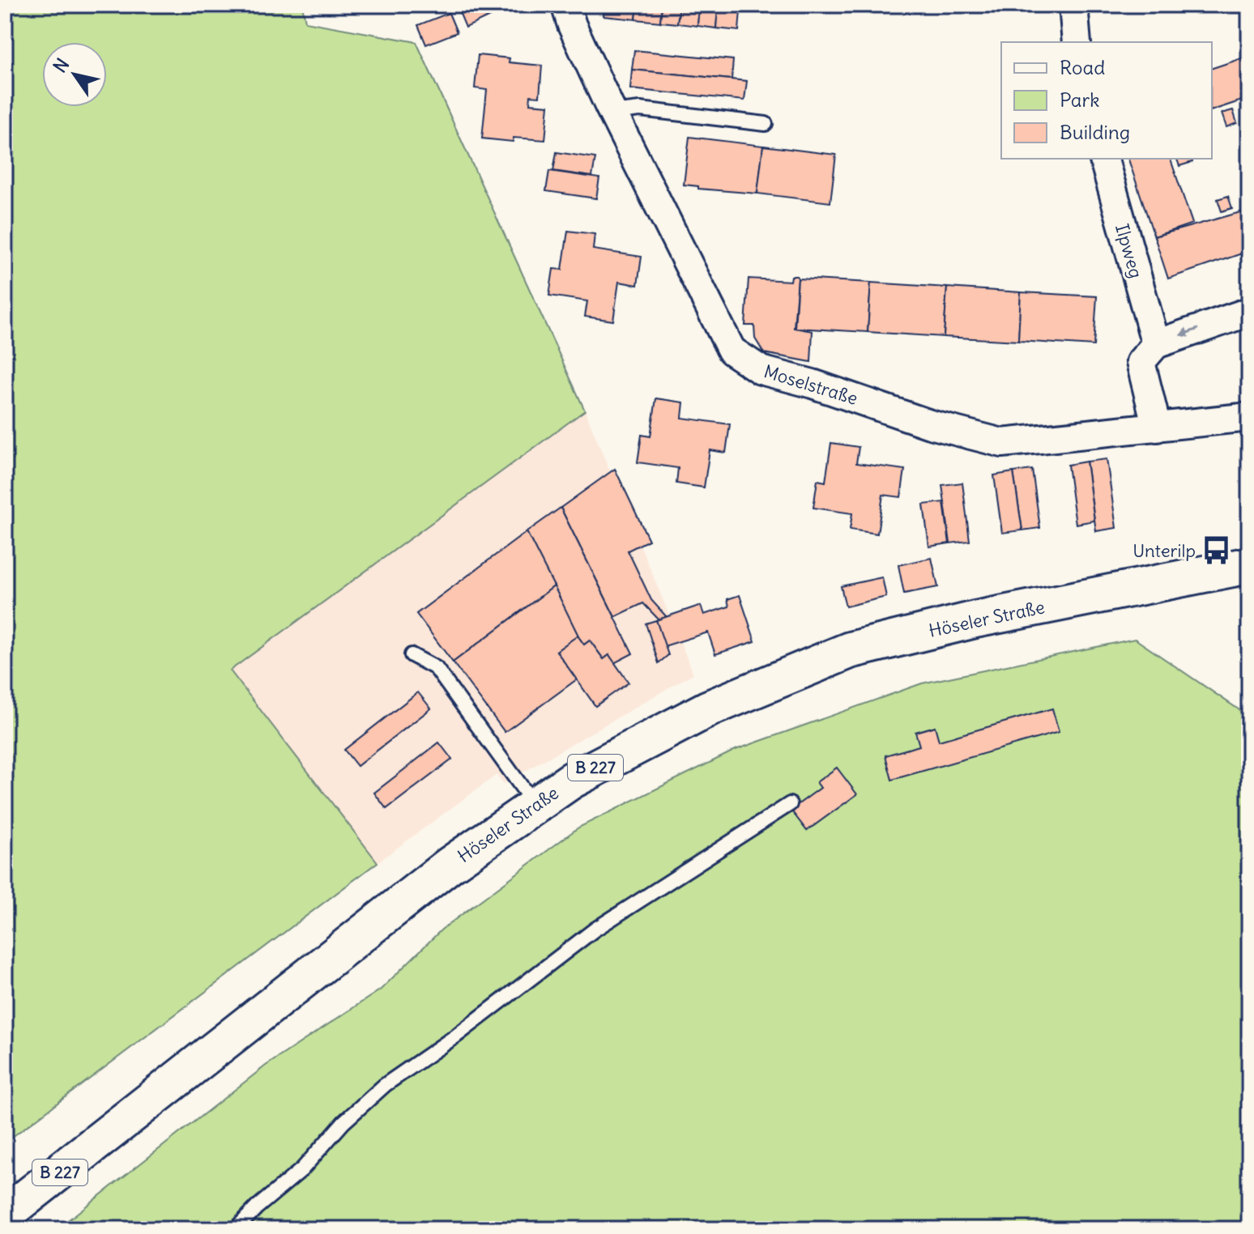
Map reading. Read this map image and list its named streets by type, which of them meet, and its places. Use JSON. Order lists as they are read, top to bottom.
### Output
{
  "streets": {
    "main road": ["Höseler Straße", "B 227"],
    "street": ["Ilpweg", "Moselstraße"]
  },
  "places": {
    "bus stop": ["Unterilp"]
  },
  "legend": ["Road", "Park", "Building"],
  "north": "top left"
}
